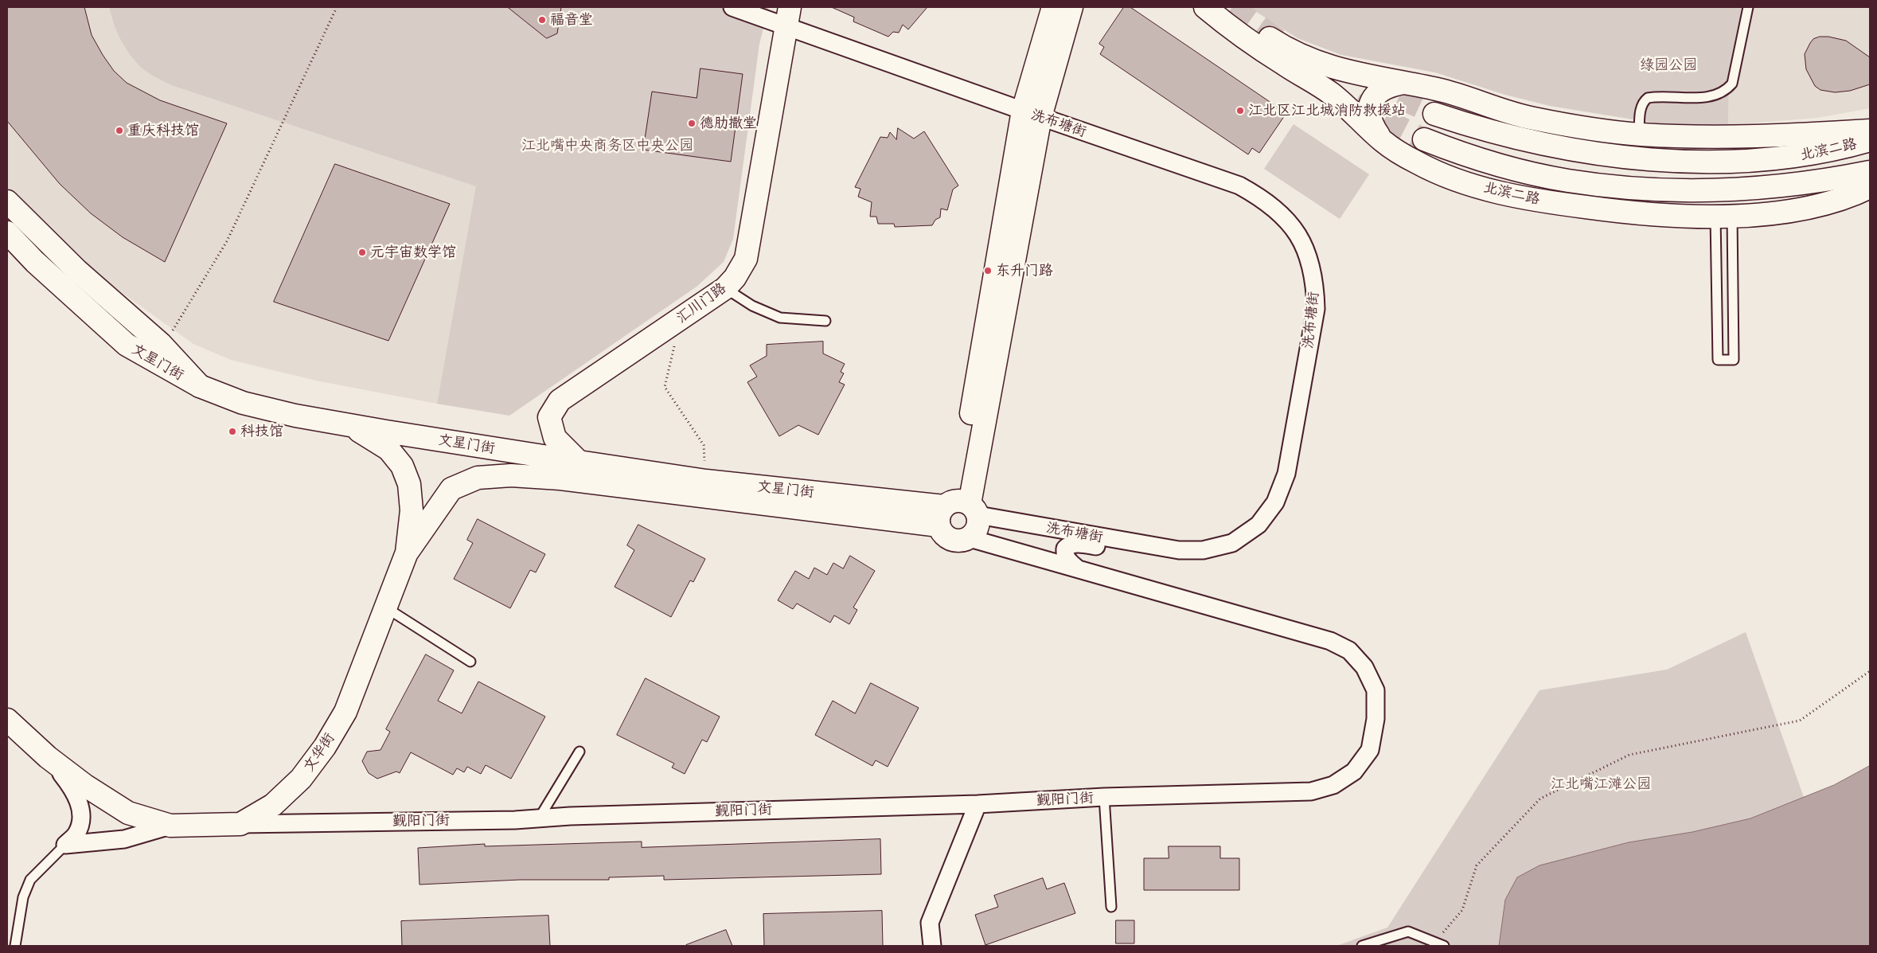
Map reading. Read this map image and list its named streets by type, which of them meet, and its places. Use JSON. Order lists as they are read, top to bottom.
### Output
{
  "streets": {
    "street": [
      "洗布塘街",
      "北滨二路",
      "汇川门路",
      "文星门街",
      "文华街",
      "觐阳门街"
    ]
  },
  "crossings": [
    ["洗布塘街", "汇川门路"],
    ["洗布塘街", "文星门街"],
    ["汇川门路", "文星门街"],
    ["文星门街", "文华街"],
    ["文华街", "觐阳门街"]
  ],
  "parks": ["绿园公园", "江北嘴中央商务区中央公园", "江北嘴江滩公园"],
  "places": [
    "福音堂",
    "江北区江北城消防救援站",
    "德肋撒堂",
    "重庆科技馆",
    "元宇宙数学馆",
    "东升门路",
    "科技馆"
  ]
}
